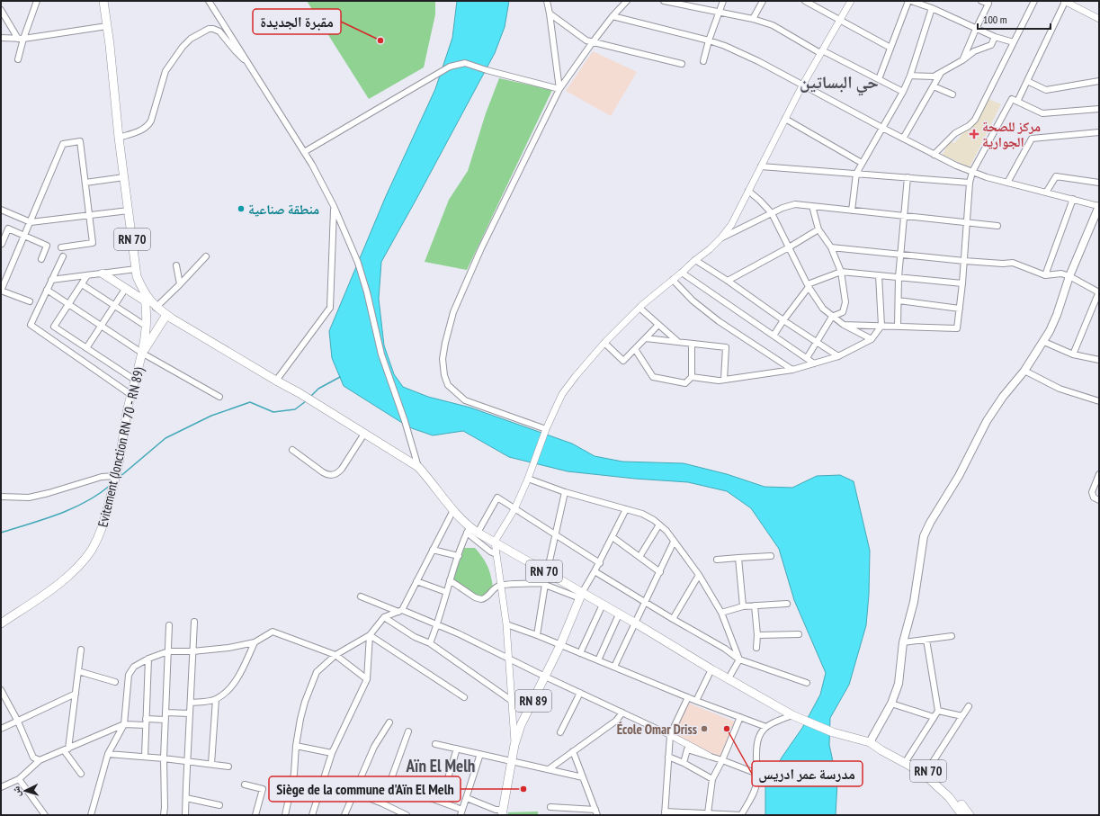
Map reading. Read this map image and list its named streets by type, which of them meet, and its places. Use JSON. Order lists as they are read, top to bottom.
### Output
{
  "streets": {
    "main road": ["RN 70", "Evitement (Jonction RN 70 - RN 89)", "RN 89"]
  },
  "crossings": [
    ["RN 70", "Evitement (Jonction RN 70 - RN 89)"],
    ["RN 70", "RN 89"]
  ],
  "districts": ["حي البساتين", "Aïn El Melh"],
  "places": {
    "other": [
      "مقبرة الجديدة",
      "منطقة صناعية",
      "École Omar Driss",
      "مدرسة عمر ادريس",
      "Siège de la commune d'Aïn El Melh"
    ],
    "health": ["مركز للصحة الجوارية"]
  },
  "scale_bar": "100 m",
  "north": "left"
}
